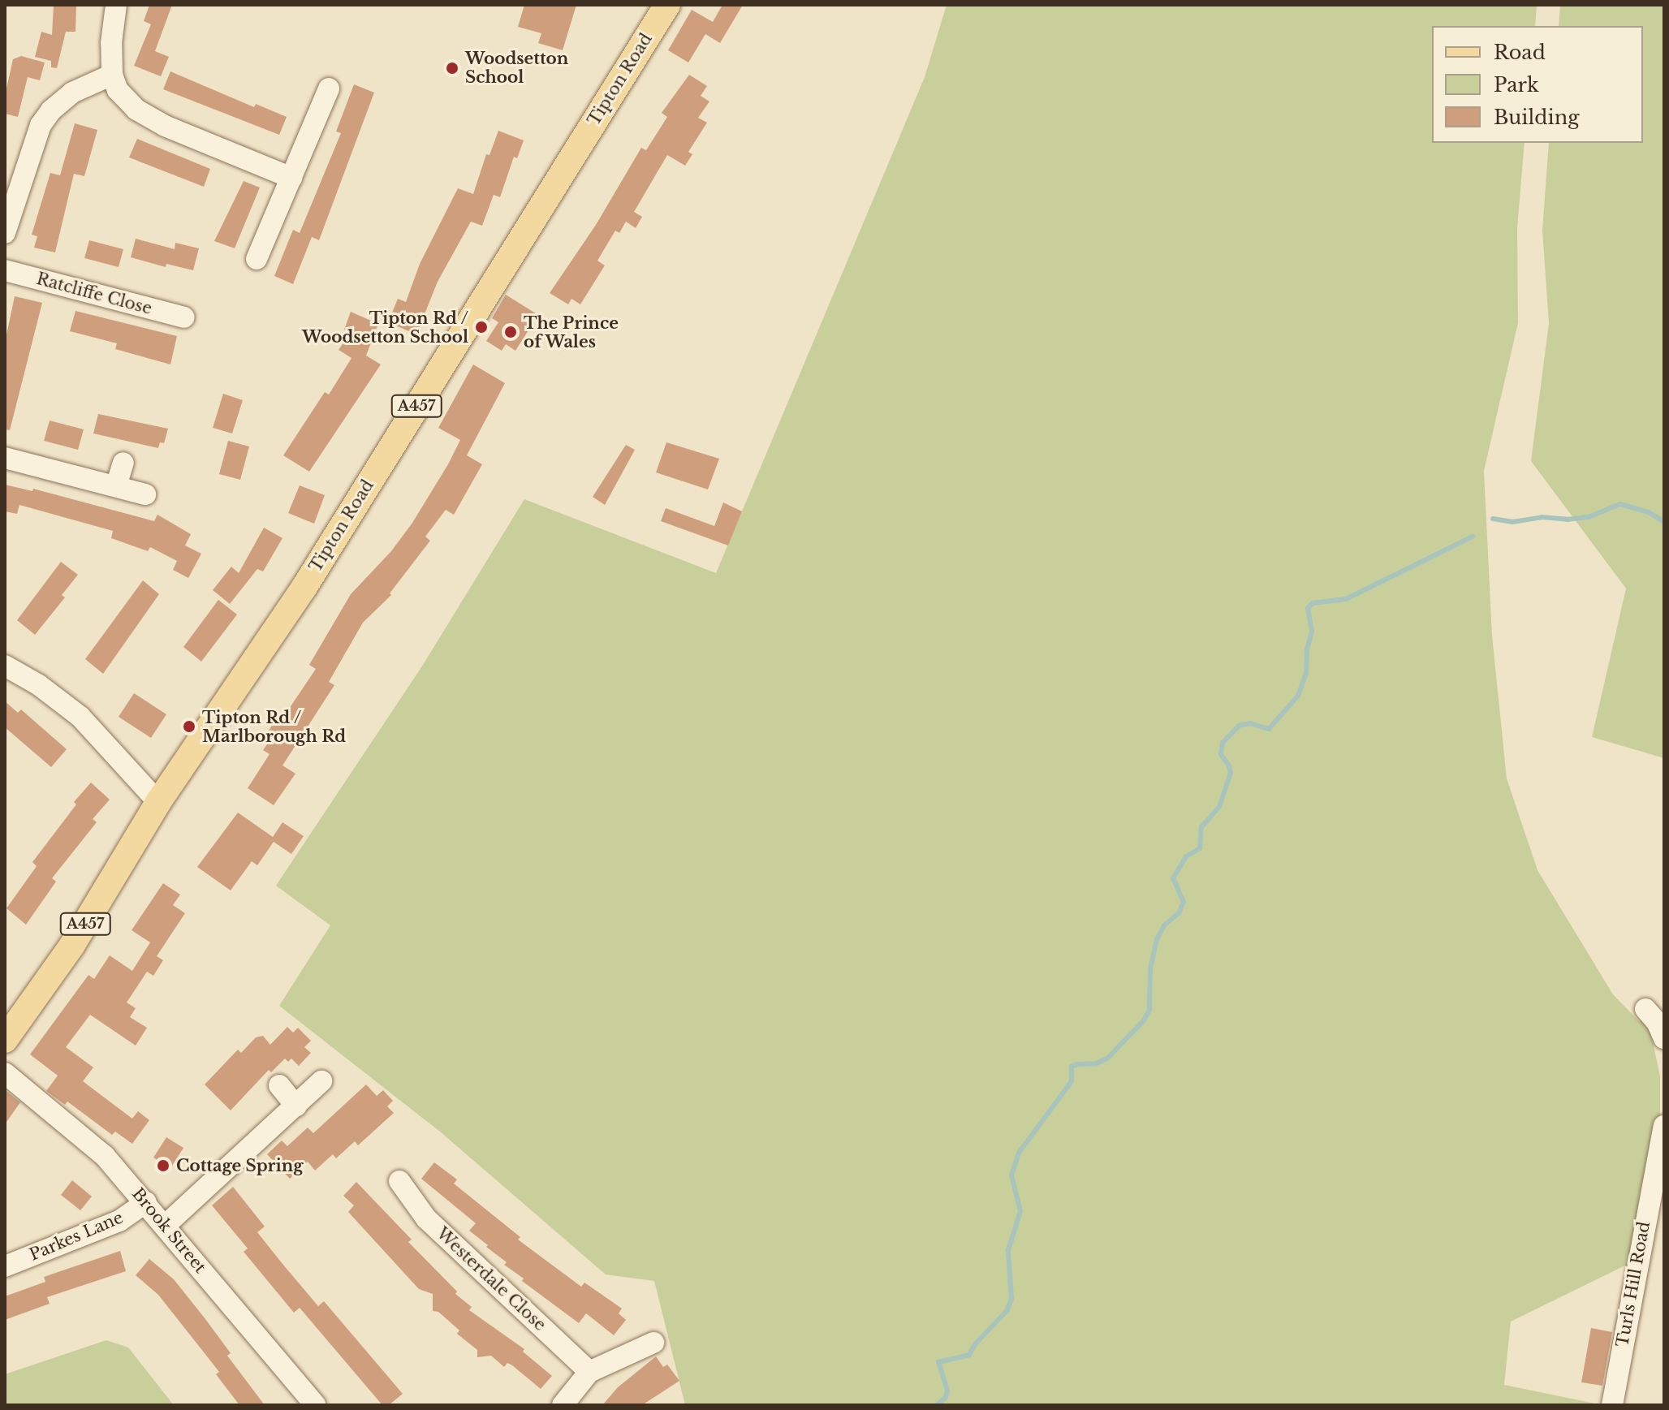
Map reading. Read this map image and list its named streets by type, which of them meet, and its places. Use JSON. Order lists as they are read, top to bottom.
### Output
{
  "streets": {
    "main road": ["Tipton Road", "A457"],
    "street": [
      "Ratcliffe Close",
      "Brook Street",
      "Parkes Lane",
      "Westerdale Close",
      "Turls Hill Road"
    ]
  },
  "crossings": [
    ["Brook Street", "Parkes Lane"]
  ],
  "places": [
    "Woodsetton School",
    "Tipton Rd / Woodsetton School",
    "The Prince of Wales",
    "Tipton Rd / Marlborough Rd",
    "Cottage Spring"
  ],
  "legend": ["Road", "Park", "Building"]
}
